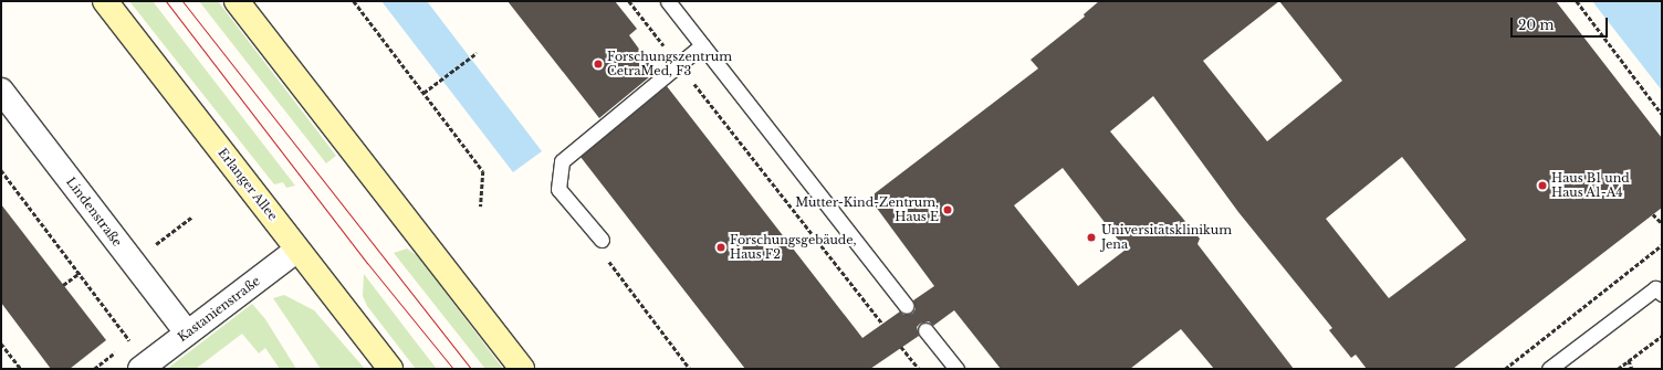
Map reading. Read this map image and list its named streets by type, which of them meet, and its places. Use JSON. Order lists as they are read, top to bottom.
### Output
{
  "streets": {
    "main road": ["Erlanger Allee"],
    "street": ["Lindenstraße", "Kastanienstraße"]
  },
  "crossings": [
    ["Erlanger Allee", "Kastanienstraße"],
    ["Lindenstraße", "Kastanienstraße"]
  ],
  "places": [
    "Forschungszentrum CetraMed, F3",
    "Haus B1 und Haus A1-A4",
    "Mutter-Kind-Zentrum, Haus E",
    "Universitätsklinikum Jena",
    "Forschungsgebäude, Haus F2"
  ],
  "scale_bar": "20 m"
}
